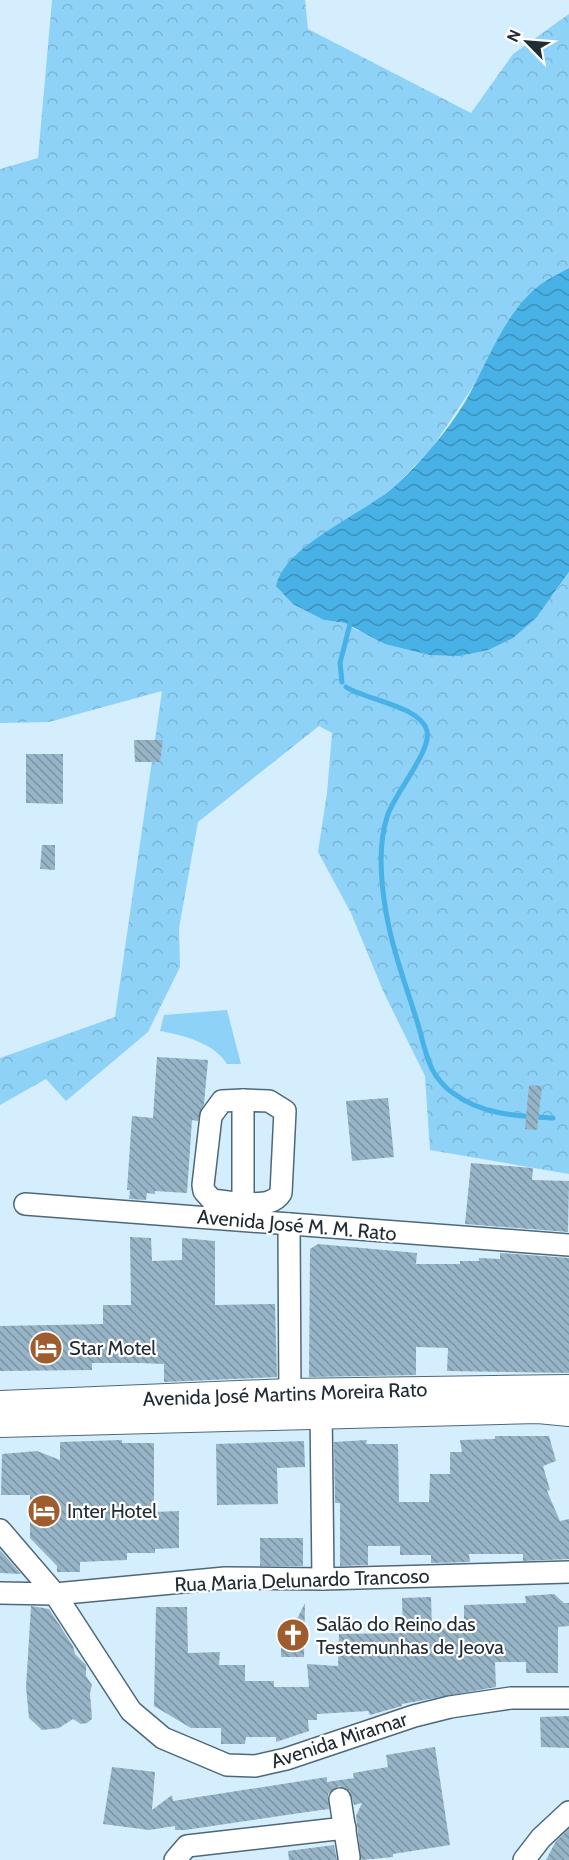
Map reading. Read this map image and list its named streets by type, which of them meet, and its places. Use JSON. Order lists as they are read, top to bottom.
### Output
{
  "streets": {
    "street": [
      "Avenida José M. M. Rato",
      "Avenida José Martins Moreira Rato",
      "Rua Maria Delunardo Trancoso",
      "Avenida Miramar"
    ]
  },
  "crossings": [
    ["Rua Maria Delunardo Trancoso", "Avenida Miramar"]
  ],
  "places": {
    "hotel": ["Star Motel", "Inter Hotel"],
    "church": ["Salão do Reino das Testemunhas de Jeova"]
  },
  "north": "top left"
}
